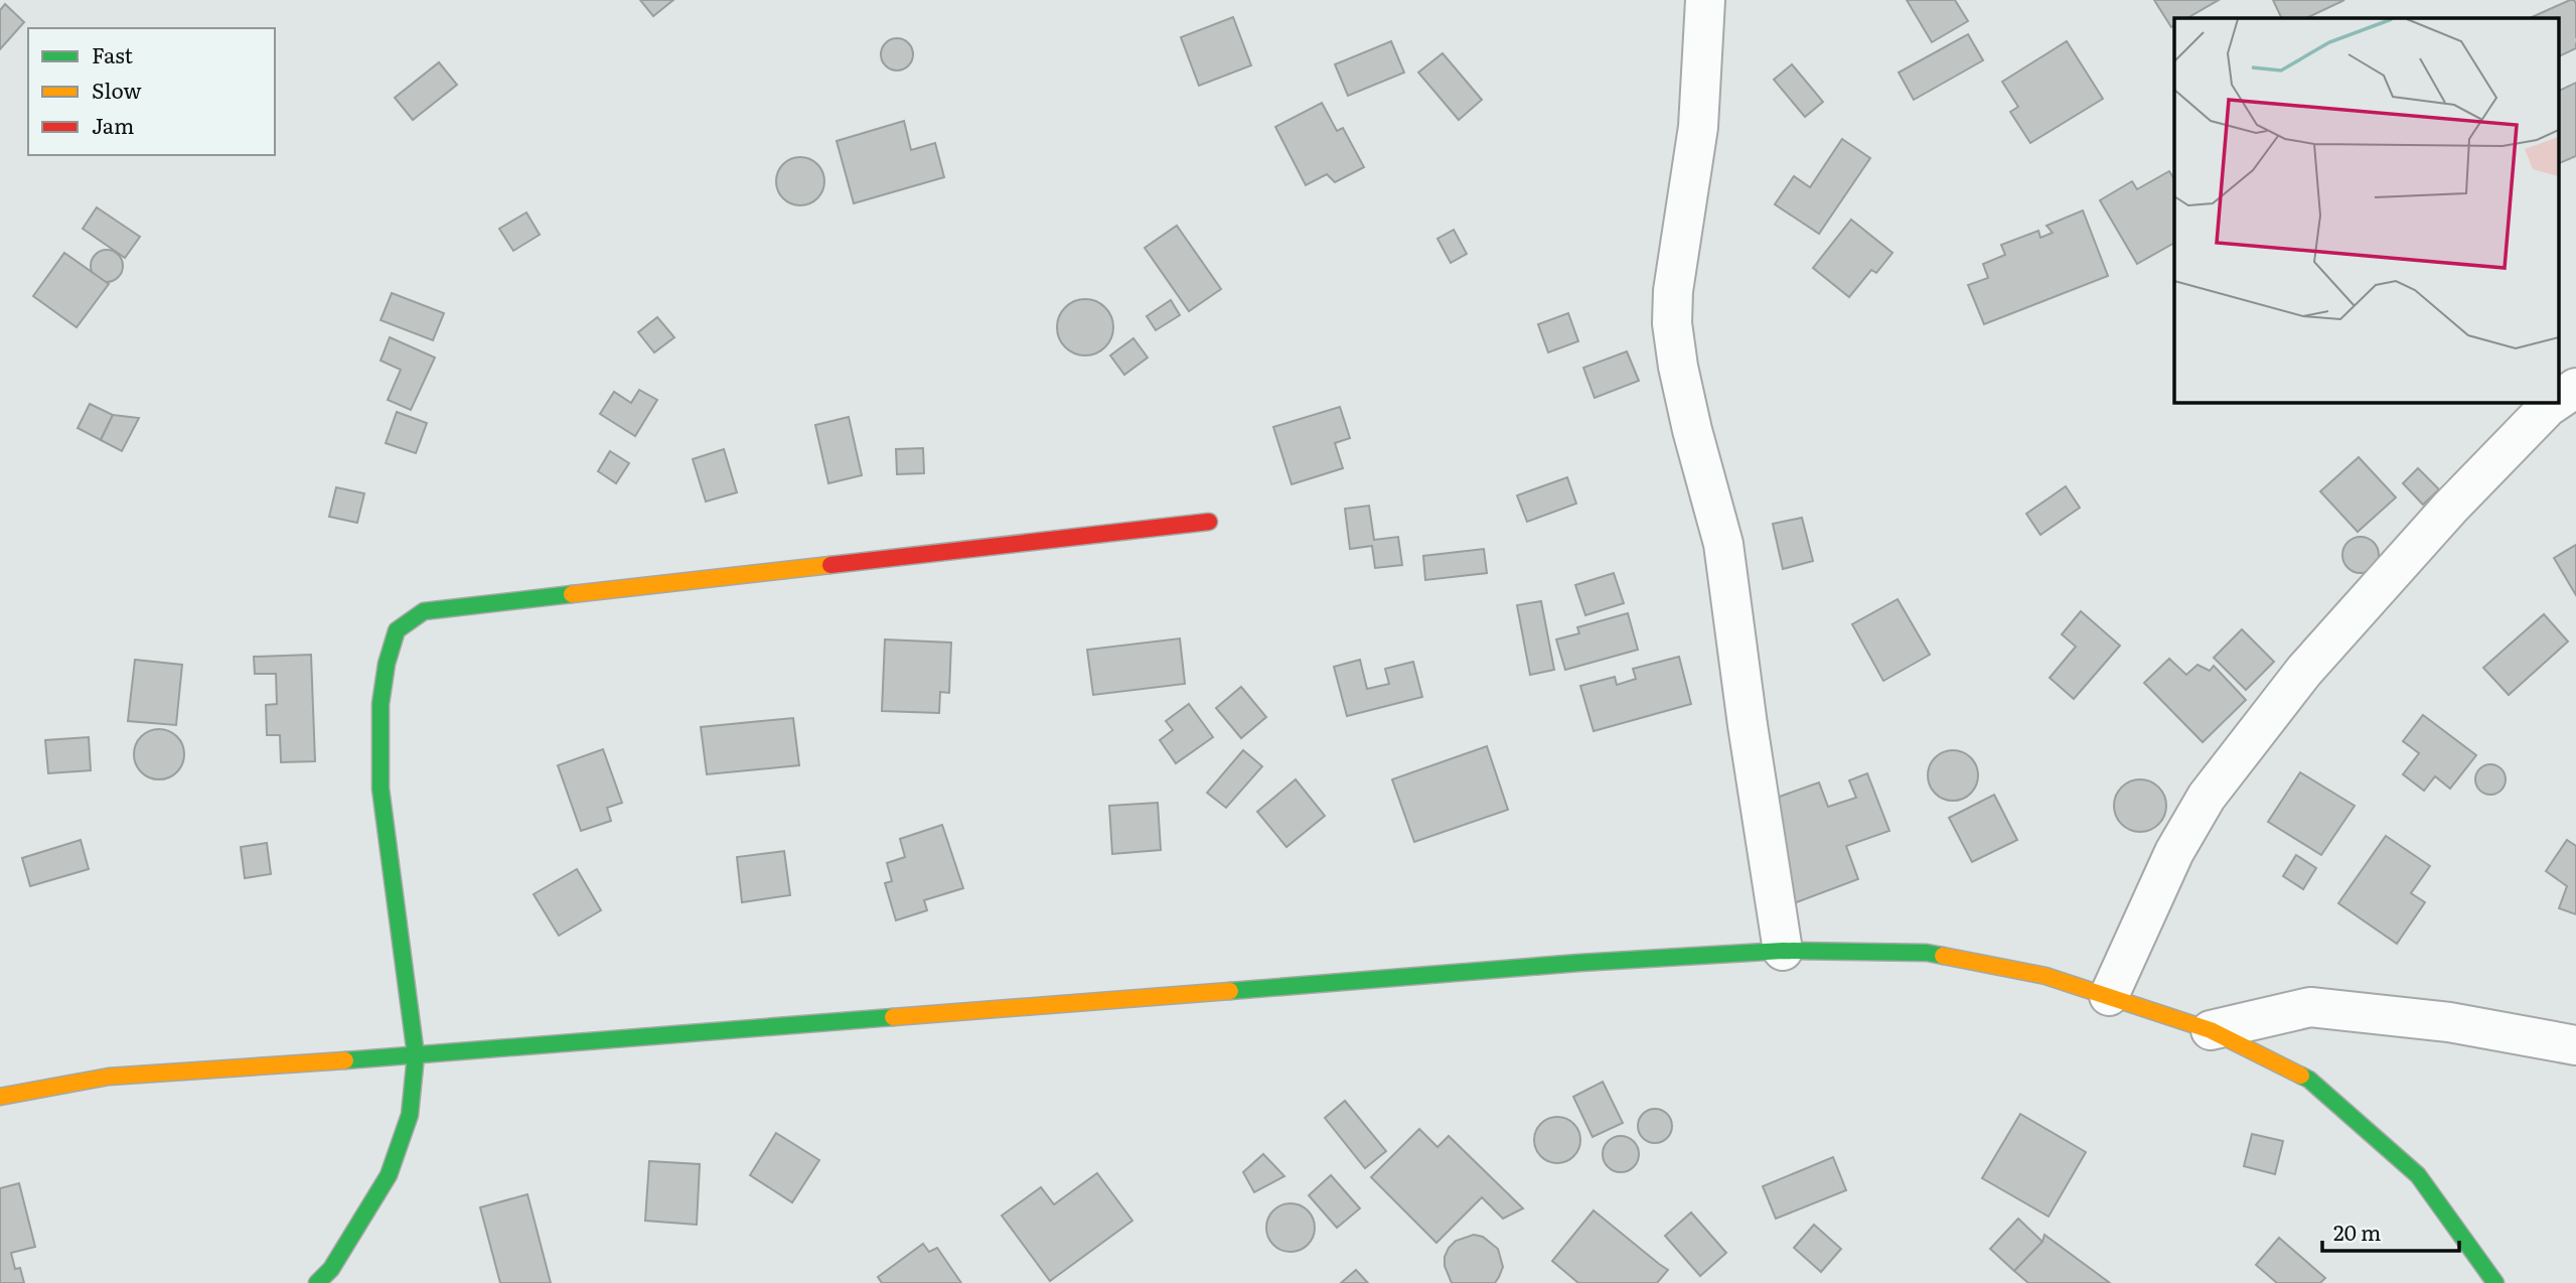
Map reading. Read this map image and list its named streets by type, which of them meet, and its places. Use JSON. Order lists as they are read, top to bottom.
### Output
{
  "legend": ["Fast", "Slow", "Jam"],
  "scale_bar": "20 m"
}
